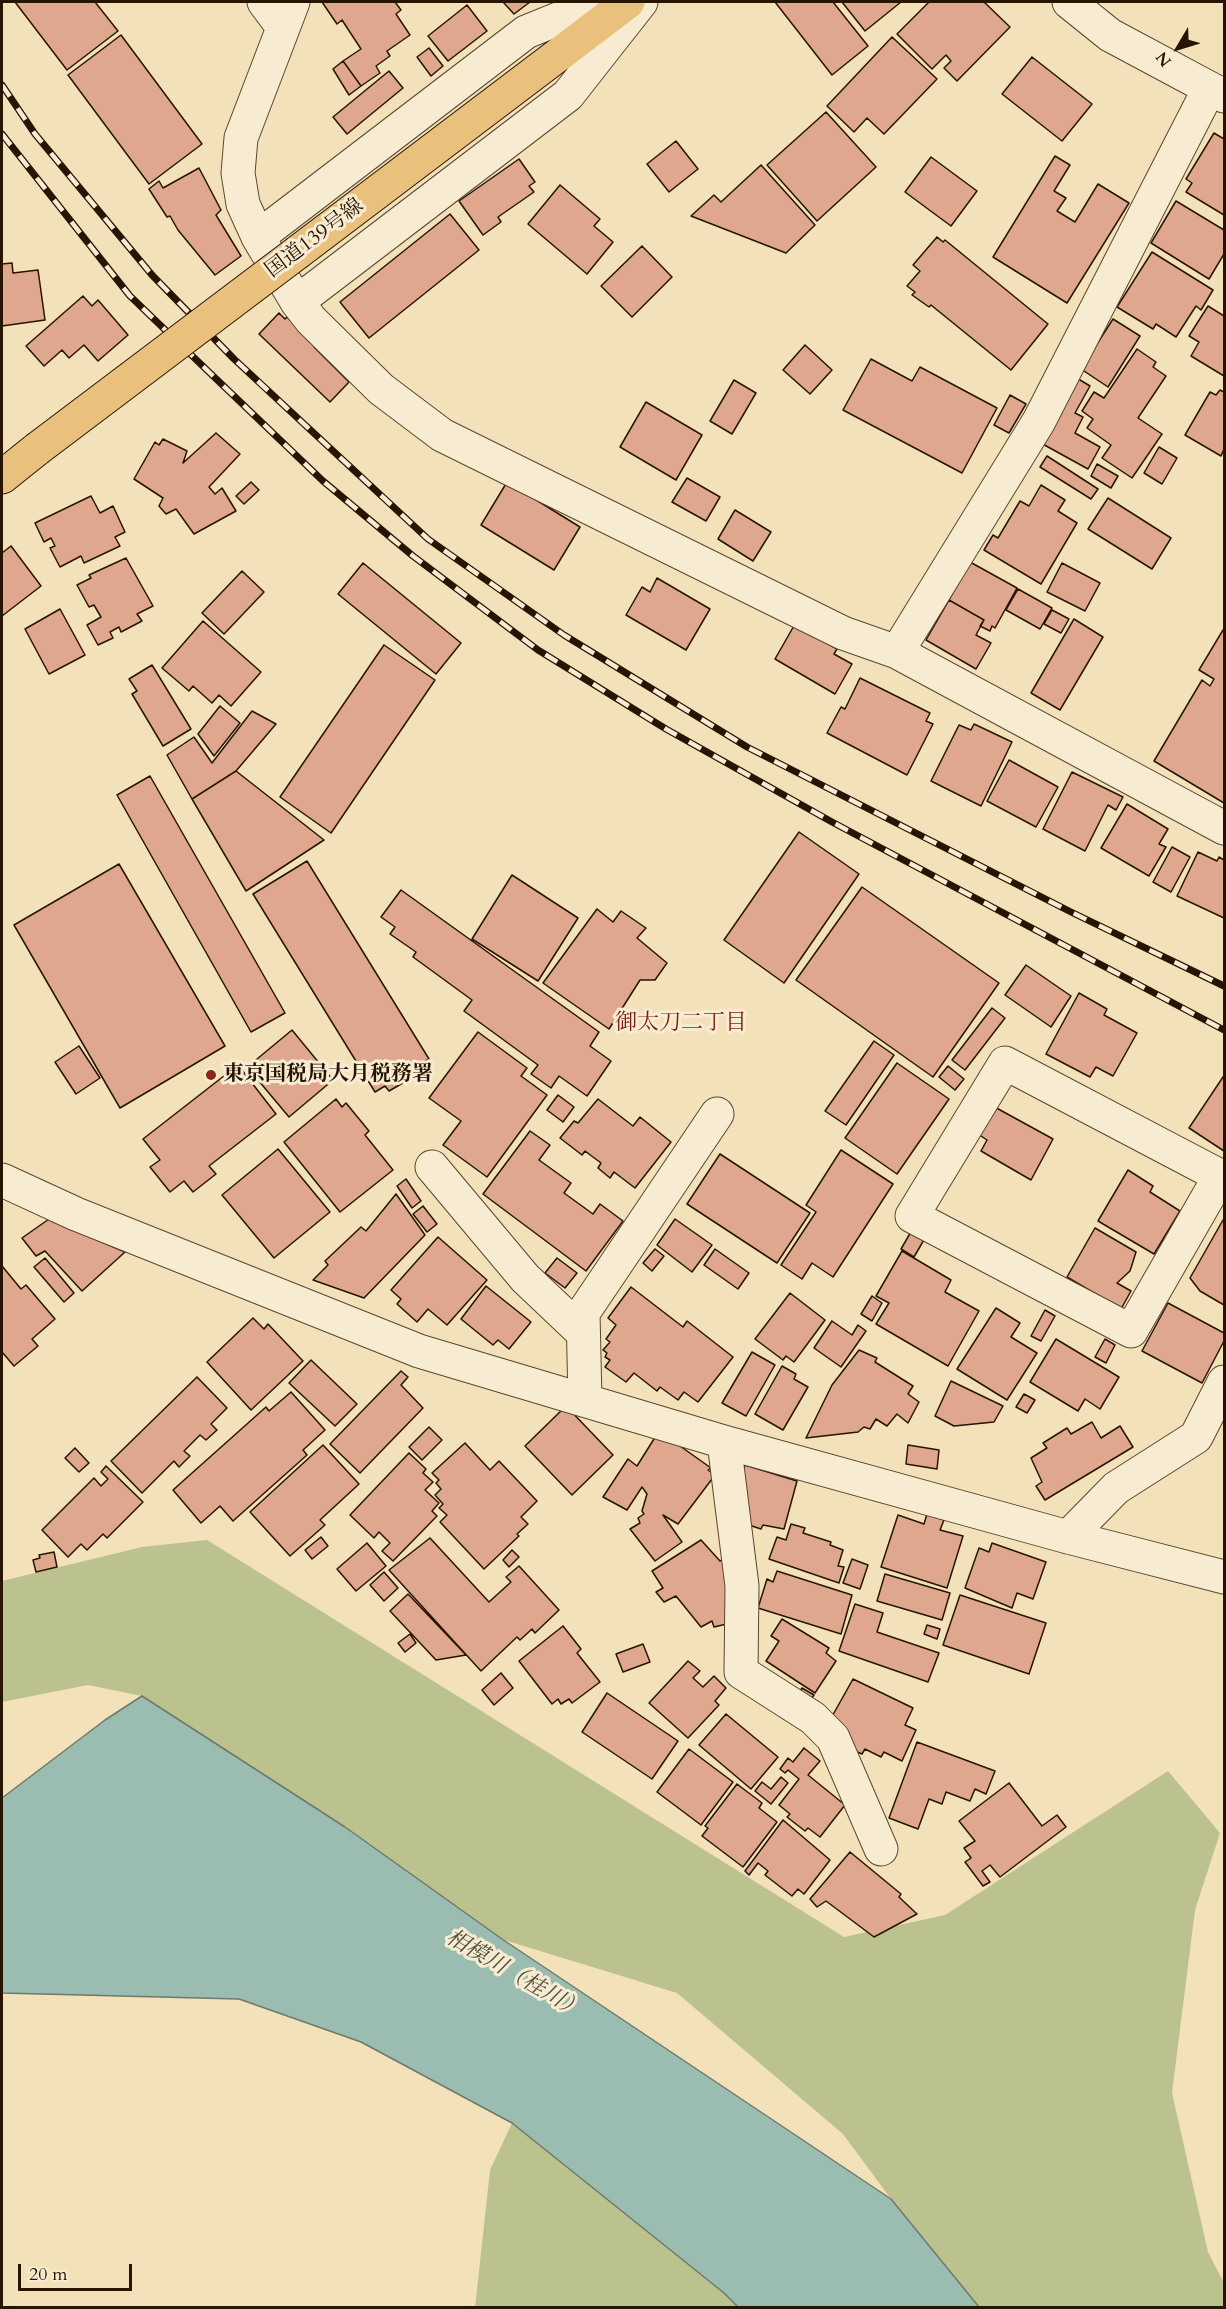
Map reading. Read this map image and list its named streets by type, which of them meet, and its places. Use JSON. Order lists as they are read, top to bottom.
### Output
{
  "streets": {
    "highway": ["国道139号線"]
  },
  "districts": ["御太刀二丁目"],
  "water": ["相模川（桂川）"],
  "places": ["東京国税局大月税務署"],
  "scale_bar": "20 m",
  "north": "bottom left"
}
